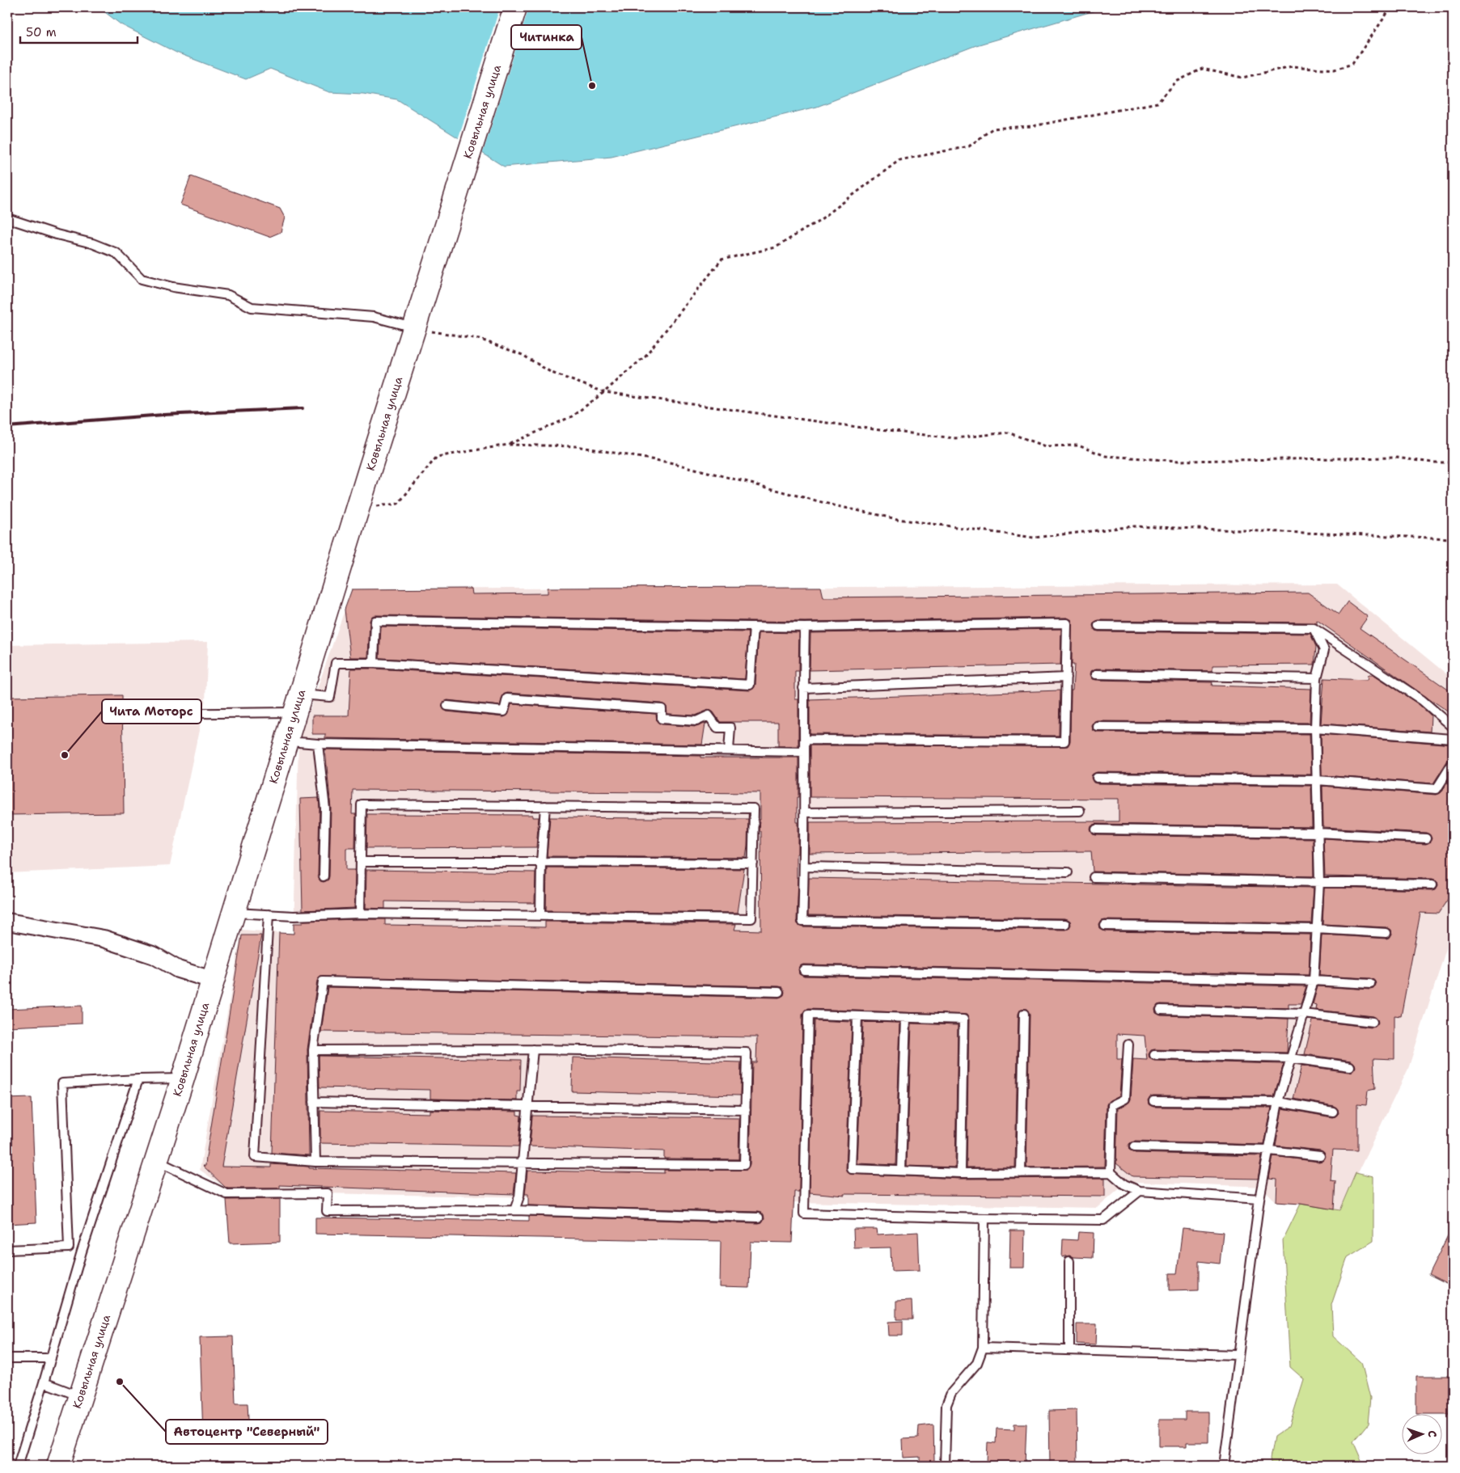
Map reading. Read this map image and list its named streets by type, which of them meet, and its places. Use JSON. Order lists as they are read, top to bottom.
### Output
{
  "streets": {
    "main road": ["Ковыльная улица"]
  },
  "places": ["Читинка", "Чита Моторс", "Автоцентр \"Северный\""],
  "scale_bar": "50 m",
  "north": "right"
}
